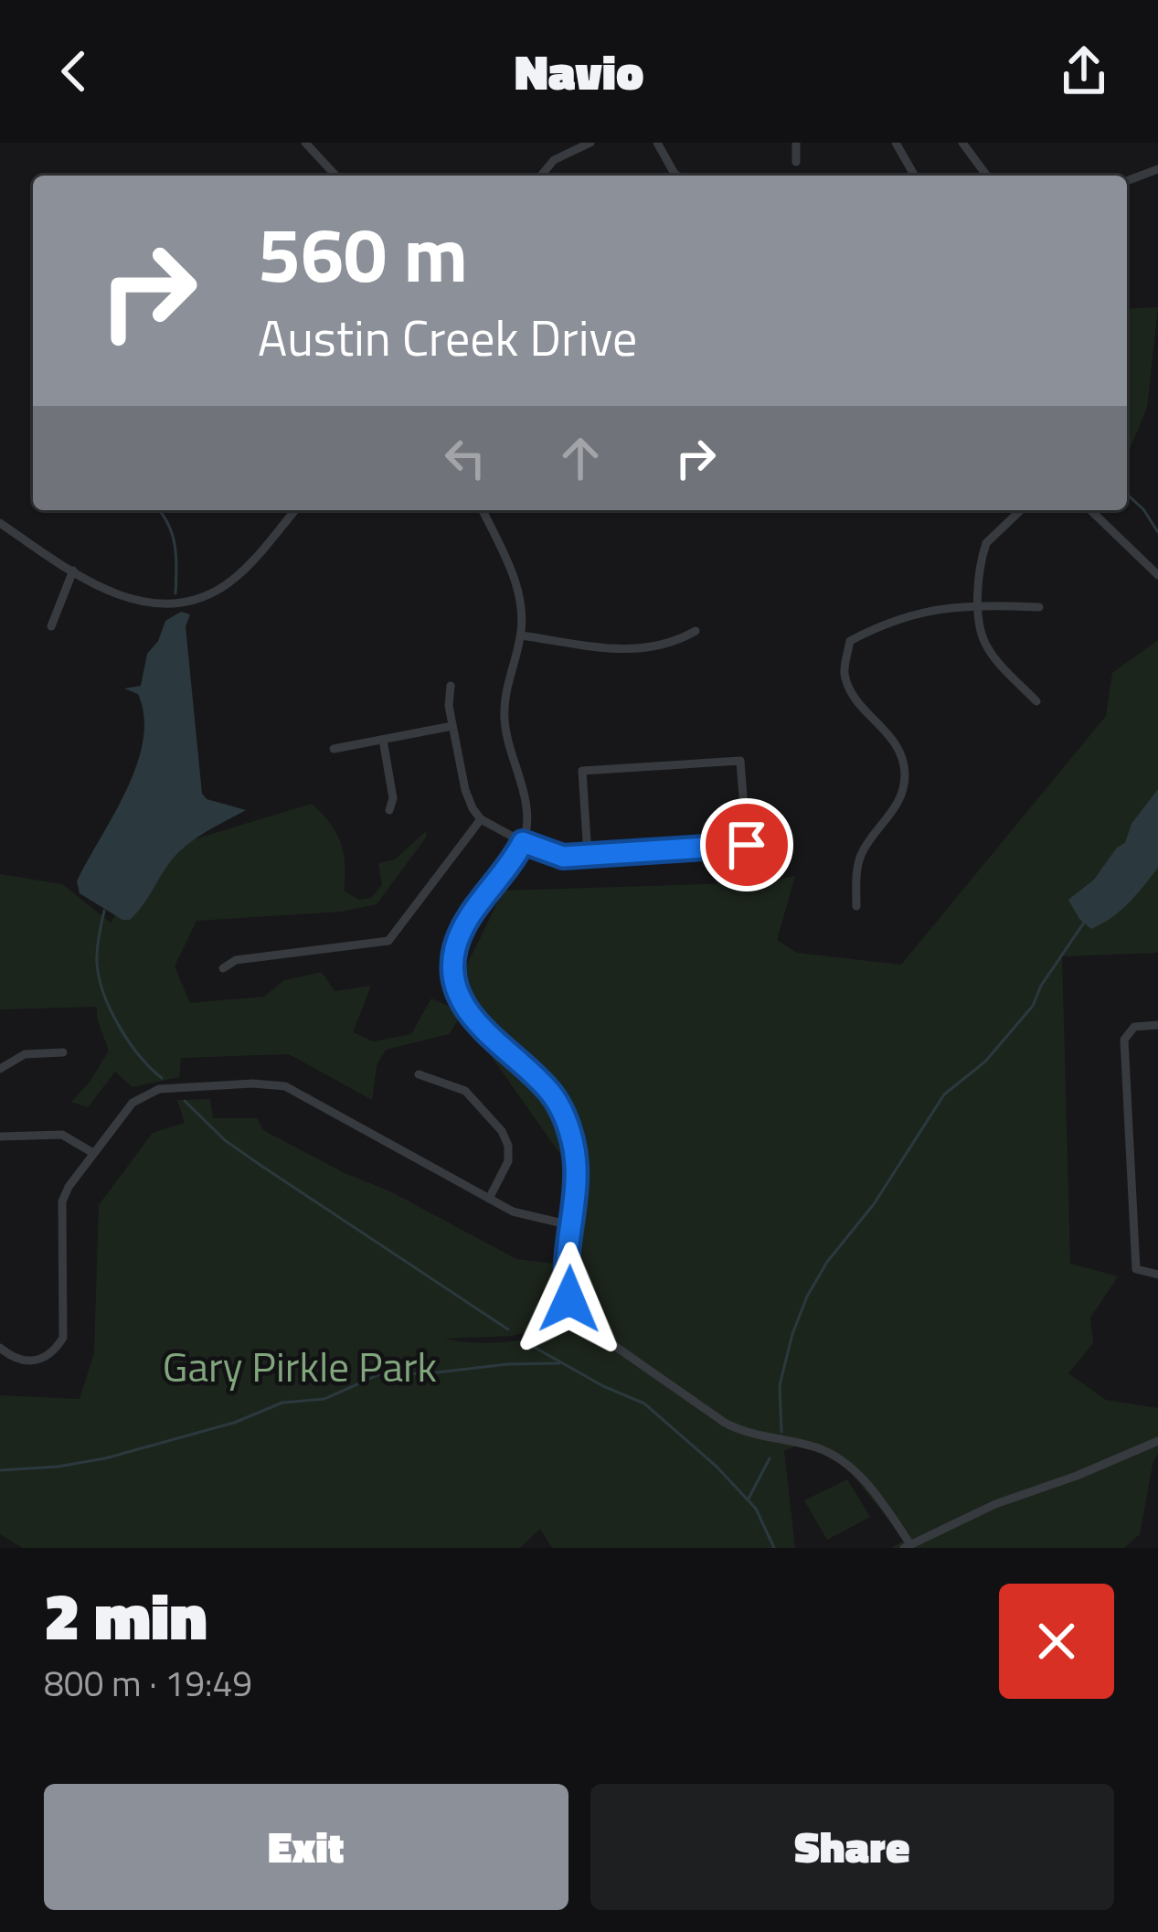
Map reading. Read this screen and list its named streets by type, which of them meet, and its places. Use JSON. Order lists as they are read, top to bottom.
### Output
{
  "parks": ["Gary Pirkle Park"],
  "page": {
    "header": "Navio",
    "turn": ["560 m", "Austin Creek Drive"],
    "heading": ["2 min", "800 m · 19:49"],
    "buttons": ["Exit", "Share"]
  }
}
